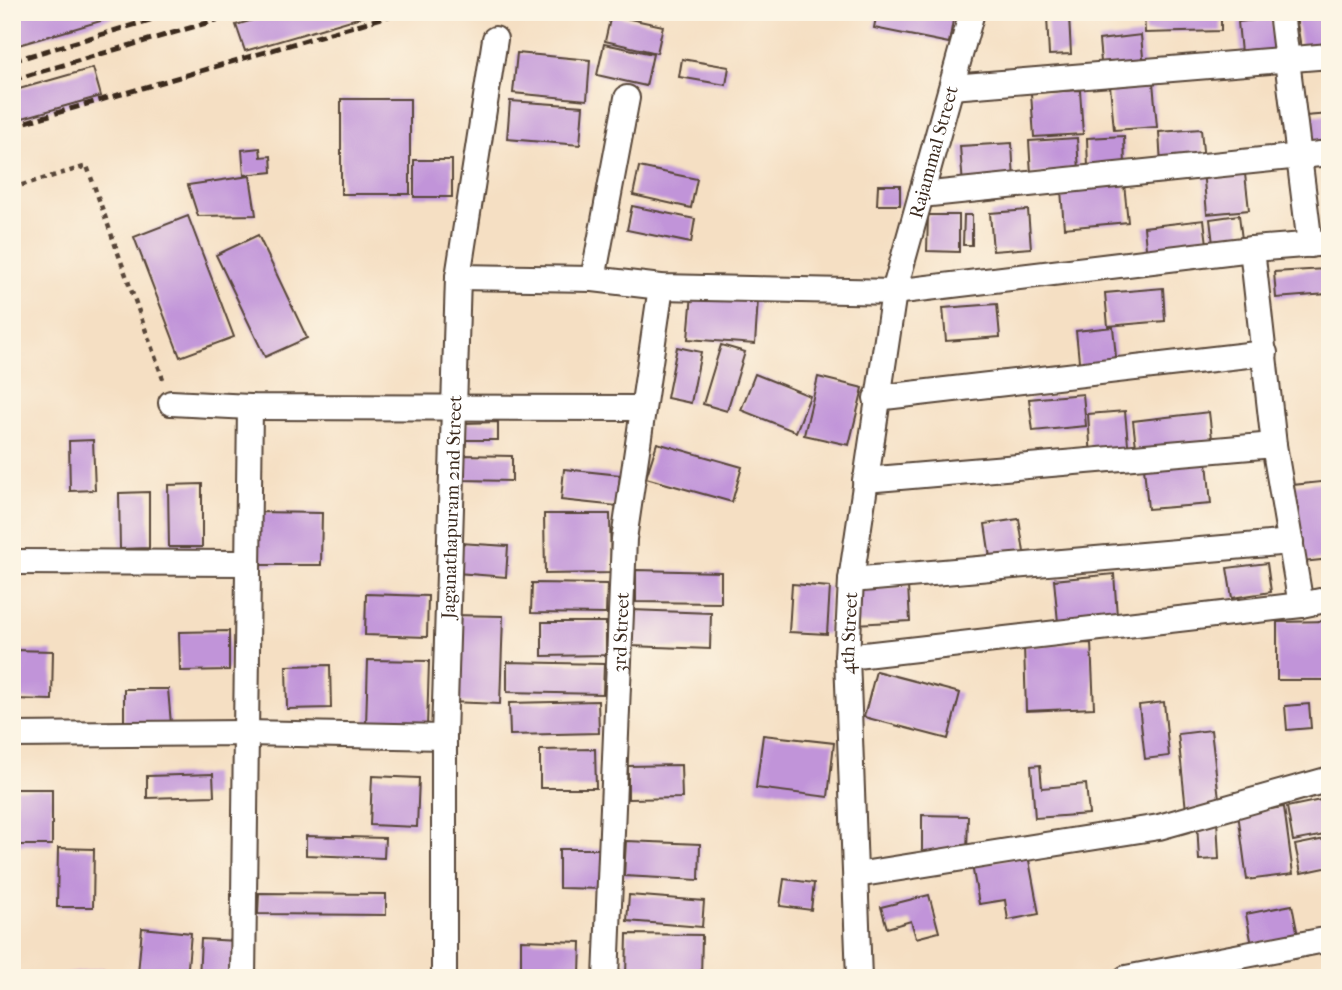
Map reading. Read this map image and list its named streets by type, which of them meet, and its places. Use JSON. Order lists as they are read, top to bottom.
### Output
{
  "streets": {
    "street": [
      "Rajammal Street",
      "Jaganathapuram 2nd Street",
      "3rd Street",
      "4th Street"
    ]
  },
  "crossings": [
    ["Rajammal Street", "4th Street"]
  ]
}
